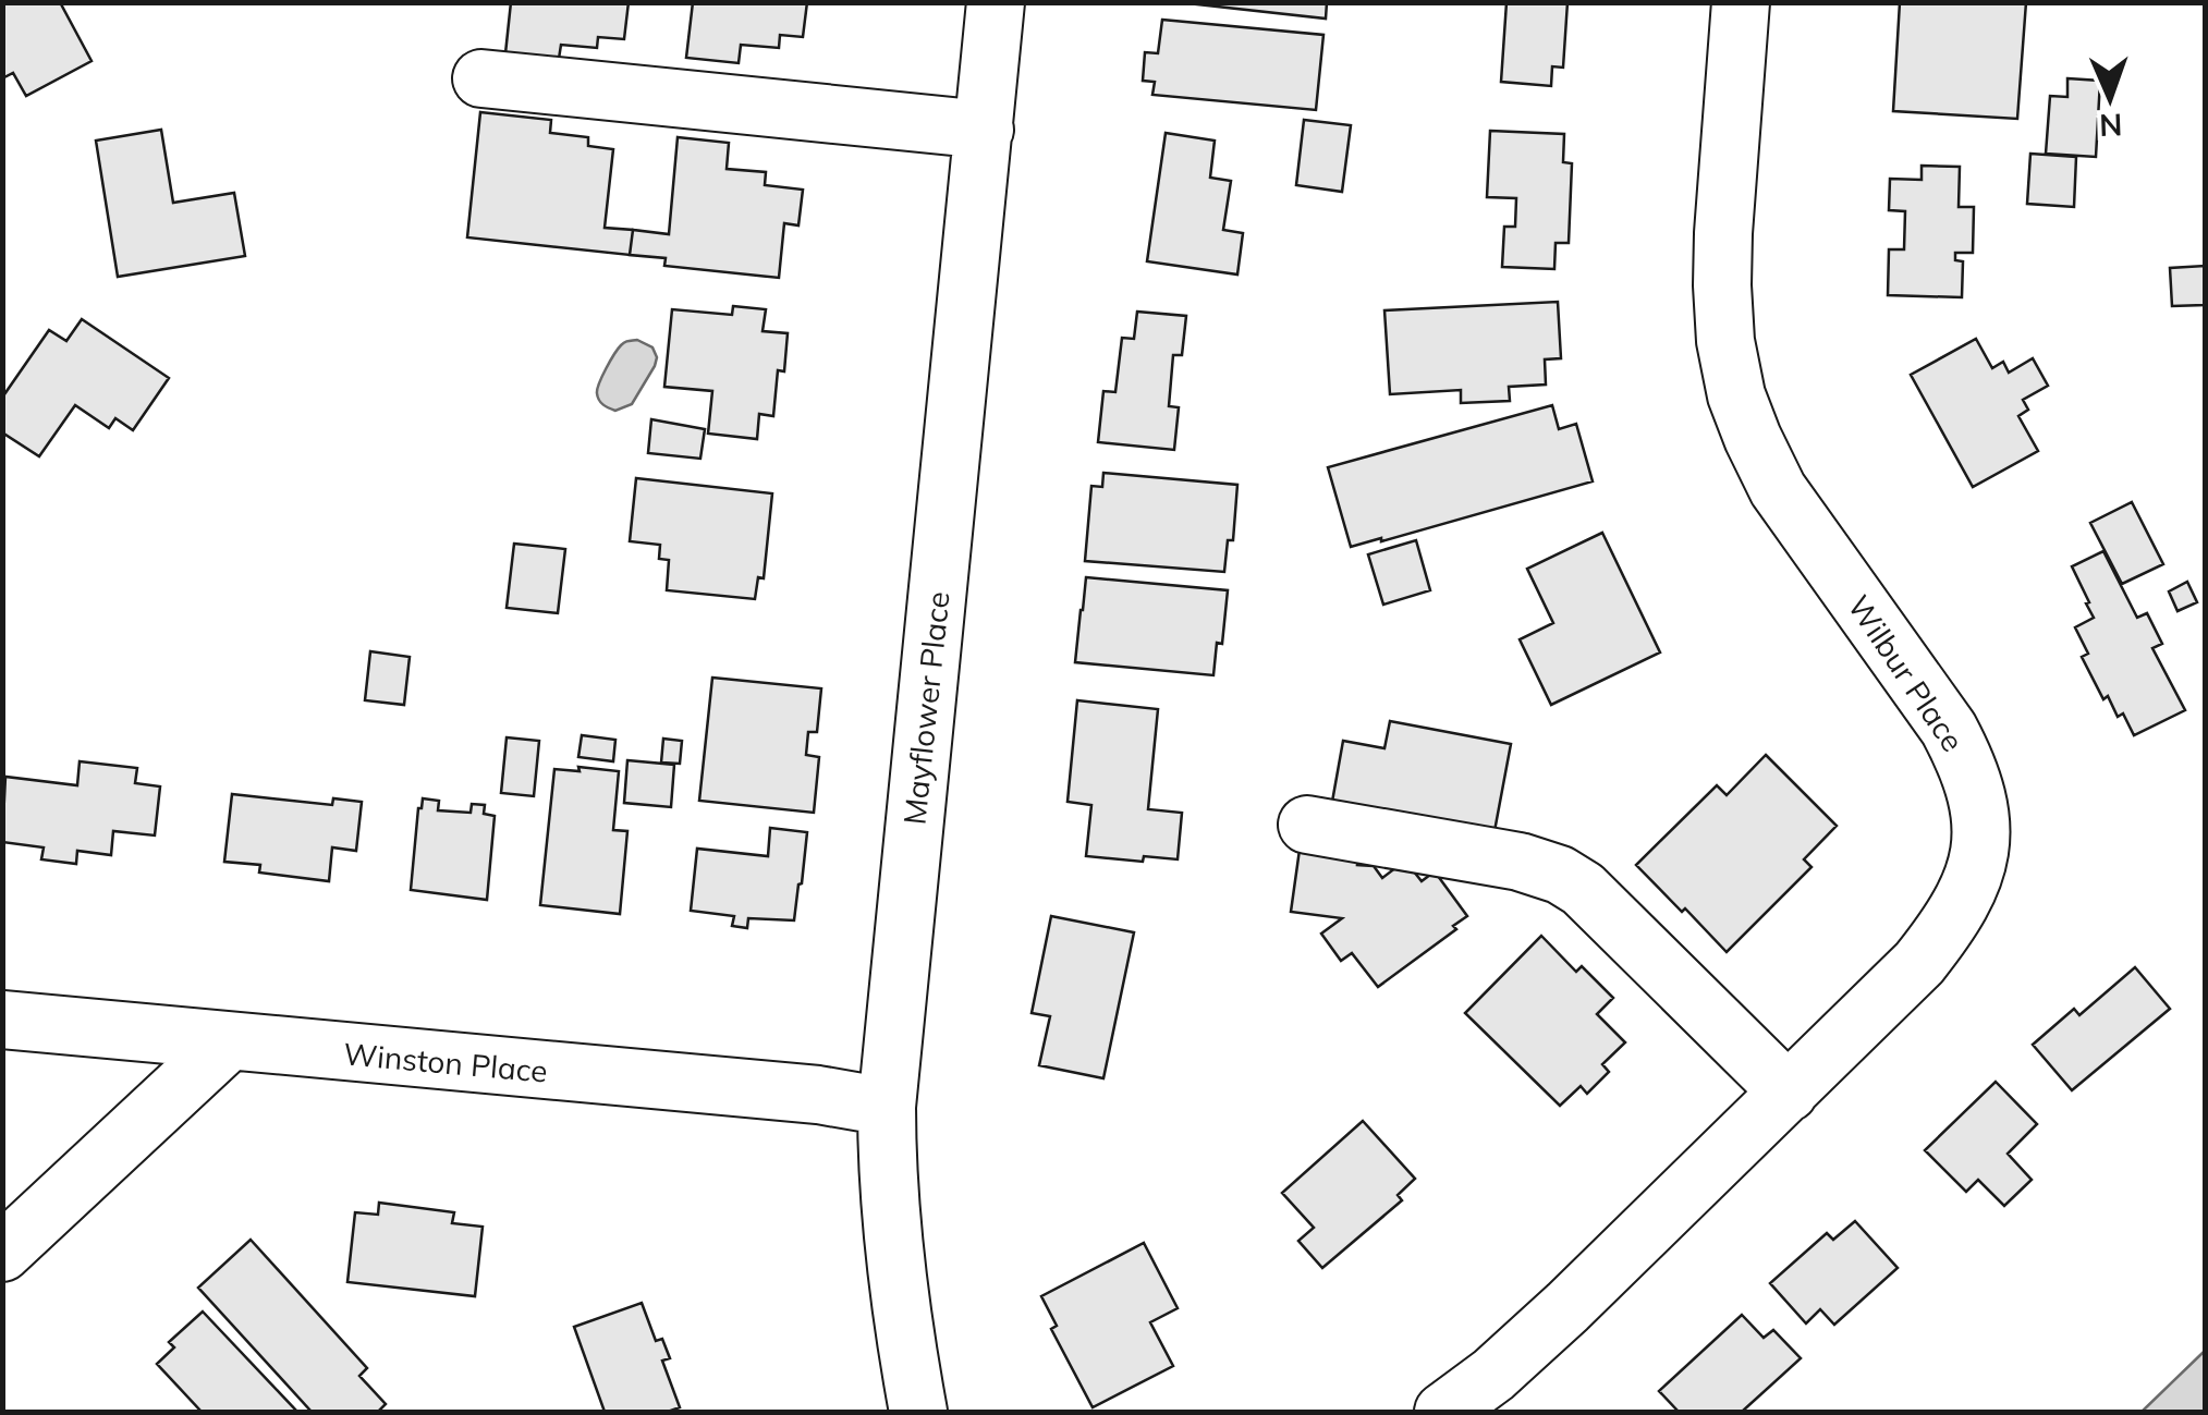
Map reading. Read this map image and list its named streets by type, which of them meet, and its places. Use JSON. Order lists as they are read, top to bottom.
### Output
{
  "streets": {
    "street": ["Wilbur Place", "Mayflower Place", "Winston Place"]
  },
  "crossings": [
    ["Mayflower Place", "Winston Place"]
  ],
  "north": "bottom"
}
